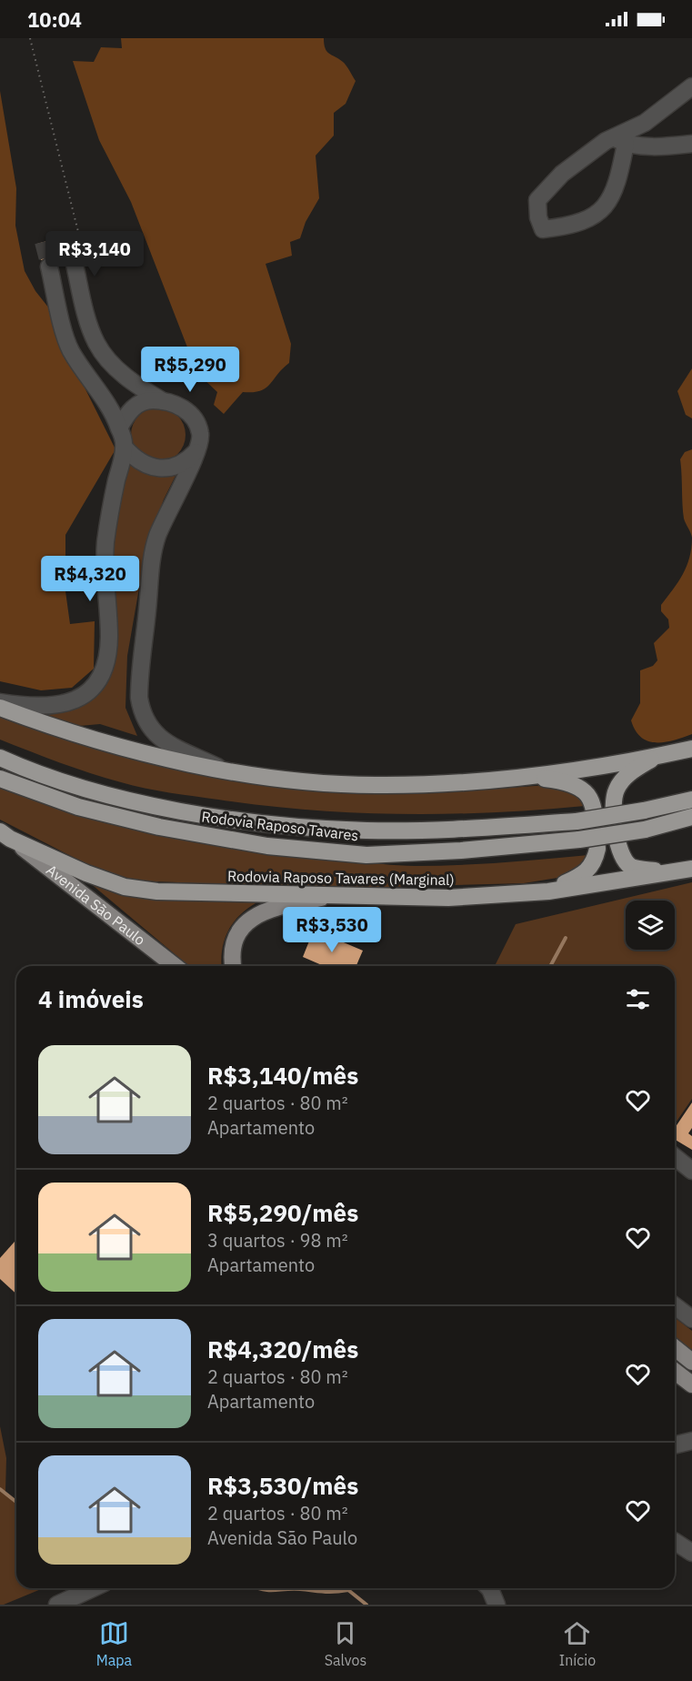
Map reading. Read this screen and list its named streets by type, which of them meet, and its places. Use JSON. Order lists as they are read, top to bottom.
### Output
{
  "streets": {
    "highway": ["Rodovia Raposo Tavares", "Rodovia Raposo Tavares (Marginal)"],
    "main road": ["Avenida São Paulo"]
  },
  "crossings": [
    ["Rodovia Raposo Tavares (Marginal)", "Avenida São Paulo"]
  ],
  "page": {
    "status": "10:04",
    "price": [
      "R$3,140",
      "R$5,290",
      "R$4,320",
      "R$3,530"
    ],
    "heading": "4 imóveis",
    "list": [
      {
        "name": "R$3,140/mês",
        "note": "2 quartos · 80 m² · Apartamento"
      },
      {
        "name": "R$5,290/mês",
        "note": "3 quartos · 98 m² · Apartamento"
      },
      {
        "name": "R$4,320/mês",
        "note": "2 quartos · 80 m² · Apartamento"
      },
      {
        "name": "R$3,530/mês",
        "note": "2 quartos · 80 m² · Avenida São Paulo"
      }
    ],
    "tabs": ["Mapa", "Salvos", "Início"]
  }
}
